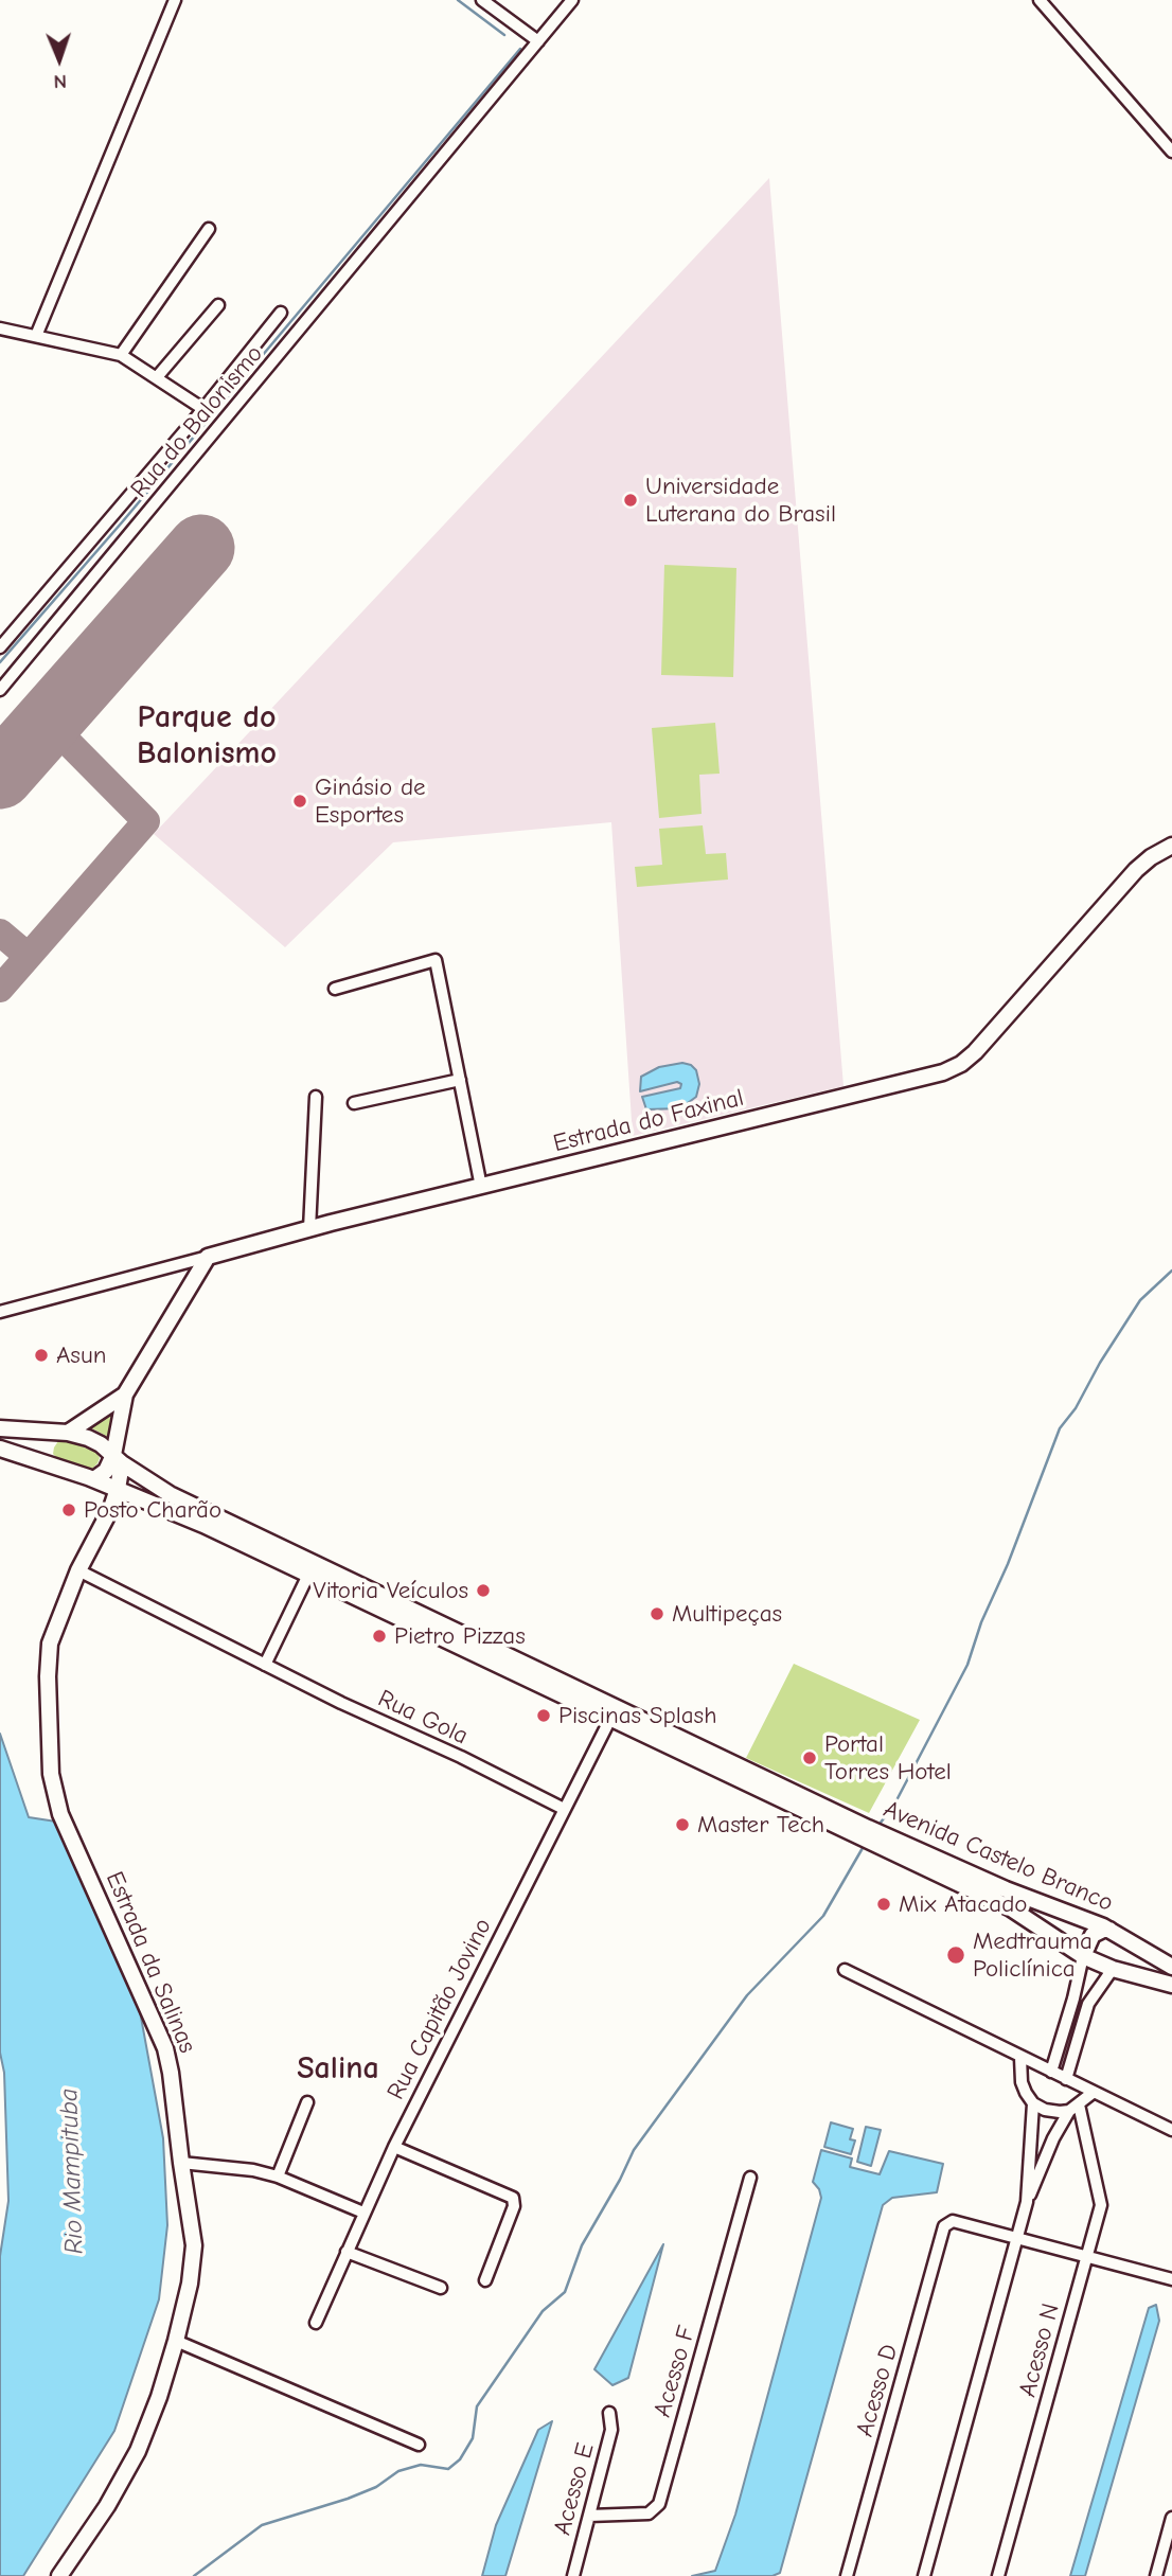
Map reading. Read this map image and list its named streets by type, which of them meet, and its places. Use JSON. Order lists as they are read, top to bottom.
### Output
{
  "streets": {
    "main road": ["Estrada do Faxinal", "Avenida Castelo Branco", "Estrada da Salinas"],
    "street": [
      "Rua do Balonismo",
      "Rua Gola",
      "Rua Capitão Jovino",
      "Acesso N",
      "Acesso F",
      "Acesso D",
      "Acesso E"
    ]
  },
  "crossings": [
    ["Rua Gola", "Estrada da Salinas"],
    ["Rua Gola", "Rua Capitão Jovino"],
    ["Avenida Castelo Branco", "Estrada da Salinas"],
    ["Avenida Castelo Branco", "Rua Capitão Jovino"],
    ["Acesso F", "Acesso E"]
  ],
  "districts": ["Parque do Balonismo", "Salina"],
  "water": ["Rio Mampituba"],
  "places": [
    "Universidade Luterana do Brasil",
    "Ginásio de Esportes",
    "Asun",
    "Posto Charão",
    "Vitoria Veículos",
    "Multipeças",
    "Pietro Pizzas",
    "Piscinas Splash",
    "Portal Torres Hotel",
    "Master Tech",
    "Mix Atacado",
    "Medtrauma Policlínica"
  ],
  "north": "bottom"
}
